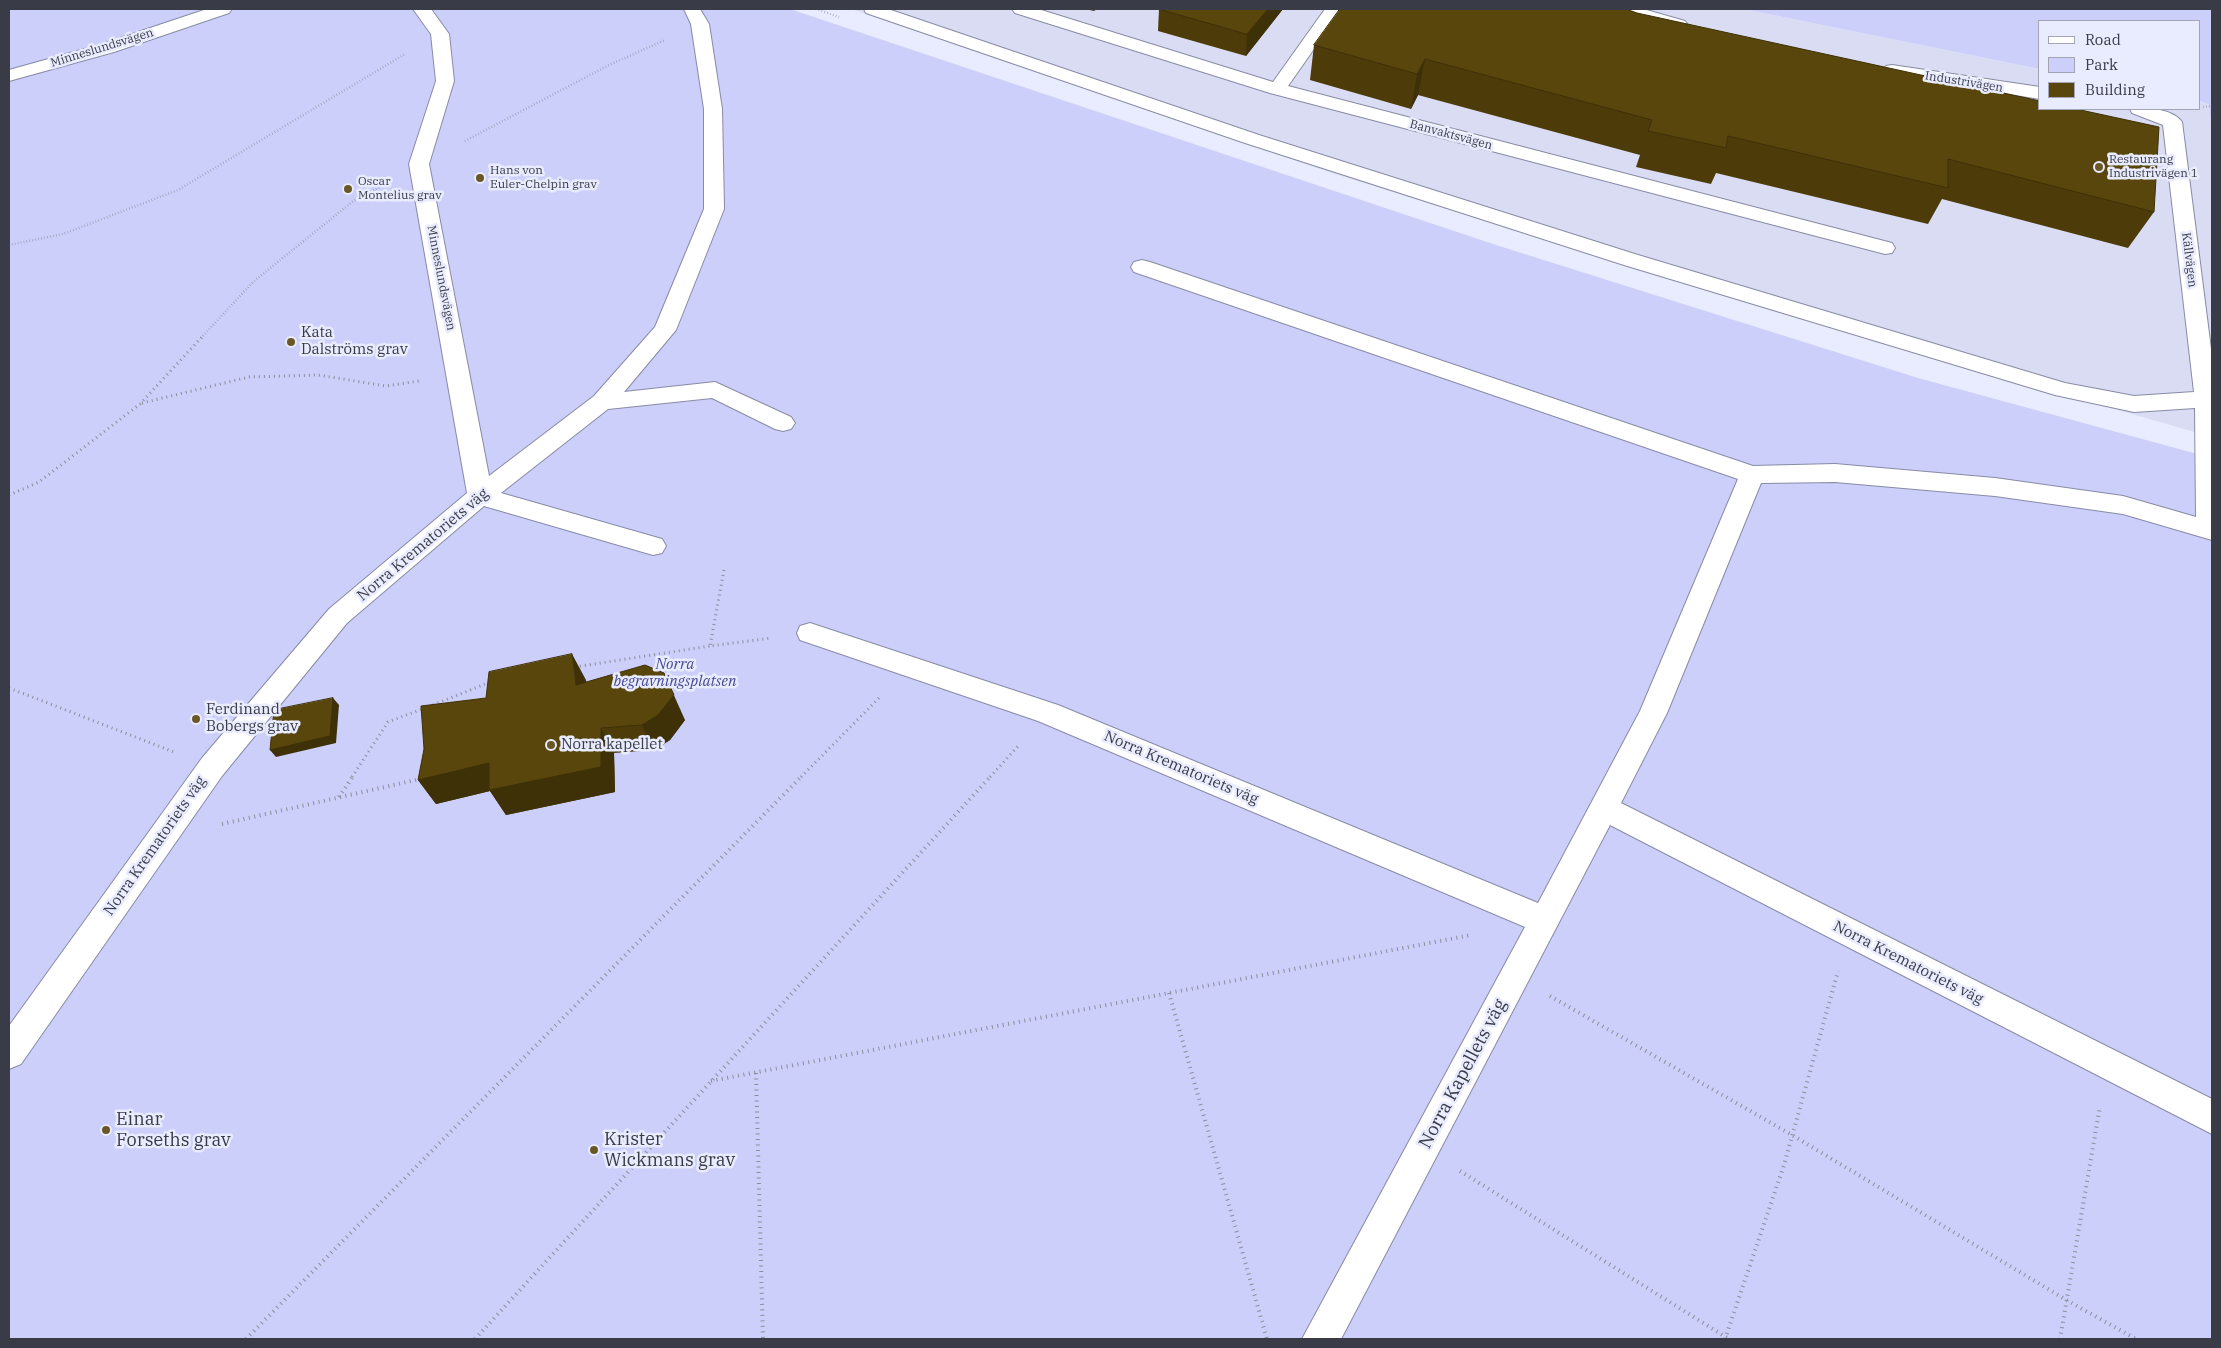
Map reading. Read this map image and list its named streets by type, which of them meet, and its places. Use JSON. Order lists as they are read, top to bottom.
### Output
{
  "streets": {
    "street": [
      "Minneslundsvägen",
      "Industrivägen",
      "Banvaktsvägen",
      "Källvägen",
      "Norra Krematoriets väg",
      "Norra Kapellets väg"
    ]
  },
  "crossings": [
    ["Minneslundsvägen", "Norra Krematoriets väg"],
    ["Norra Krematoriets väg", "Norra Kapellets väg"]
  ],
  "parks": ["Norra begravningsplatsen"],
  "places": [
    "Restaurang Industrivägen 1",
    "Hans von Euler-Chelpin grav",
    "Oscar Montelius grav",
    "Kata Dalströms grav",
    "Ferdinand Bobergs grav",
    "Norra kapellet",
    "Einar Forseths grav",
    "Krister Wickmans grav"
  ],
  "legend": ["Road", "Park", "Building"]
}
